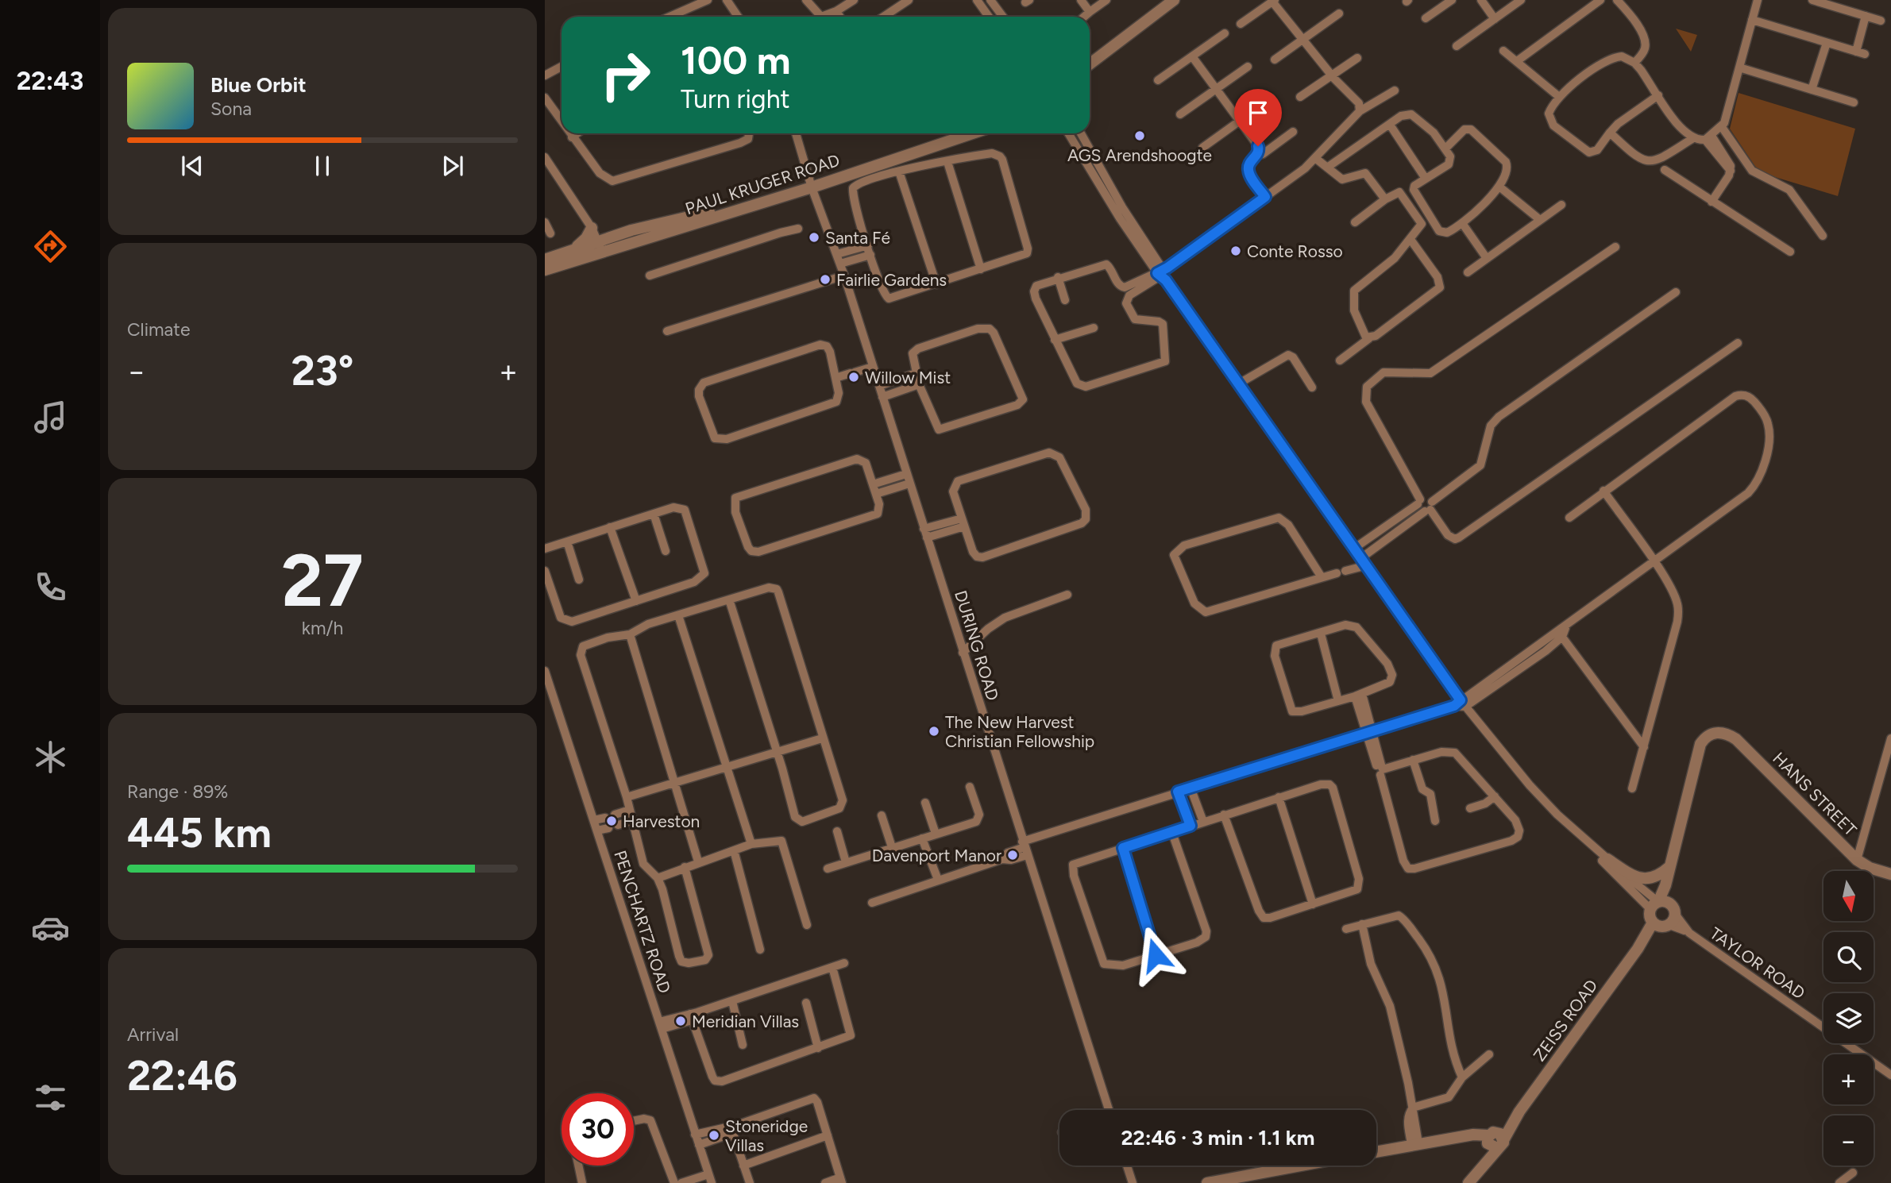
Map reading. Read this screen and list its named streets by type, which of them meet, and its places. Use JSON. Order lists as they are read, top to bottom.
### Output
{
  "streets": {
    "street": [
      "PAUL KRUGER ROAD",
      "DURING ROAD",
      "HANS STREET",
      "PENCHARTZ ROAD",
      "TAYLOR ROAD",
      "ZEISS ROAD"
    ]
  },
  "crossings": [
    ["PAUL KRUGER ROAD", "DURING ROAD"]
  ],
  "places": [
    "AGS Arendshoogte",
    "Santa Fé",
    "Conte Rosso",
    "Fairlie Gardens",
    "Willow Mist",
    "The New Harvest Christian Fellowship",
    "Harveston",
    "Davenport Manor",
    "Meridian Villas",
    "Stoneridge Villas"
  ],
  "north": "bottom",
  "page": {
    "tabs": "22:43",
    "turn": ["100 m", "Turn right"],
    "song": ["Blue Orbit", "Sona"],
    "tile": [
      "Climate",
      ["27", "km/h"],
      ["Range · 89%", "445 km"],
      ["Arrival", "22:46"]
    ],
    "heat": ["−", "23°", "+"],
    "map_buttons": ["+", "−"],
    "limit": "30",
    "trip": "22:46 · 3 min · 1.1 km"
  }
}
